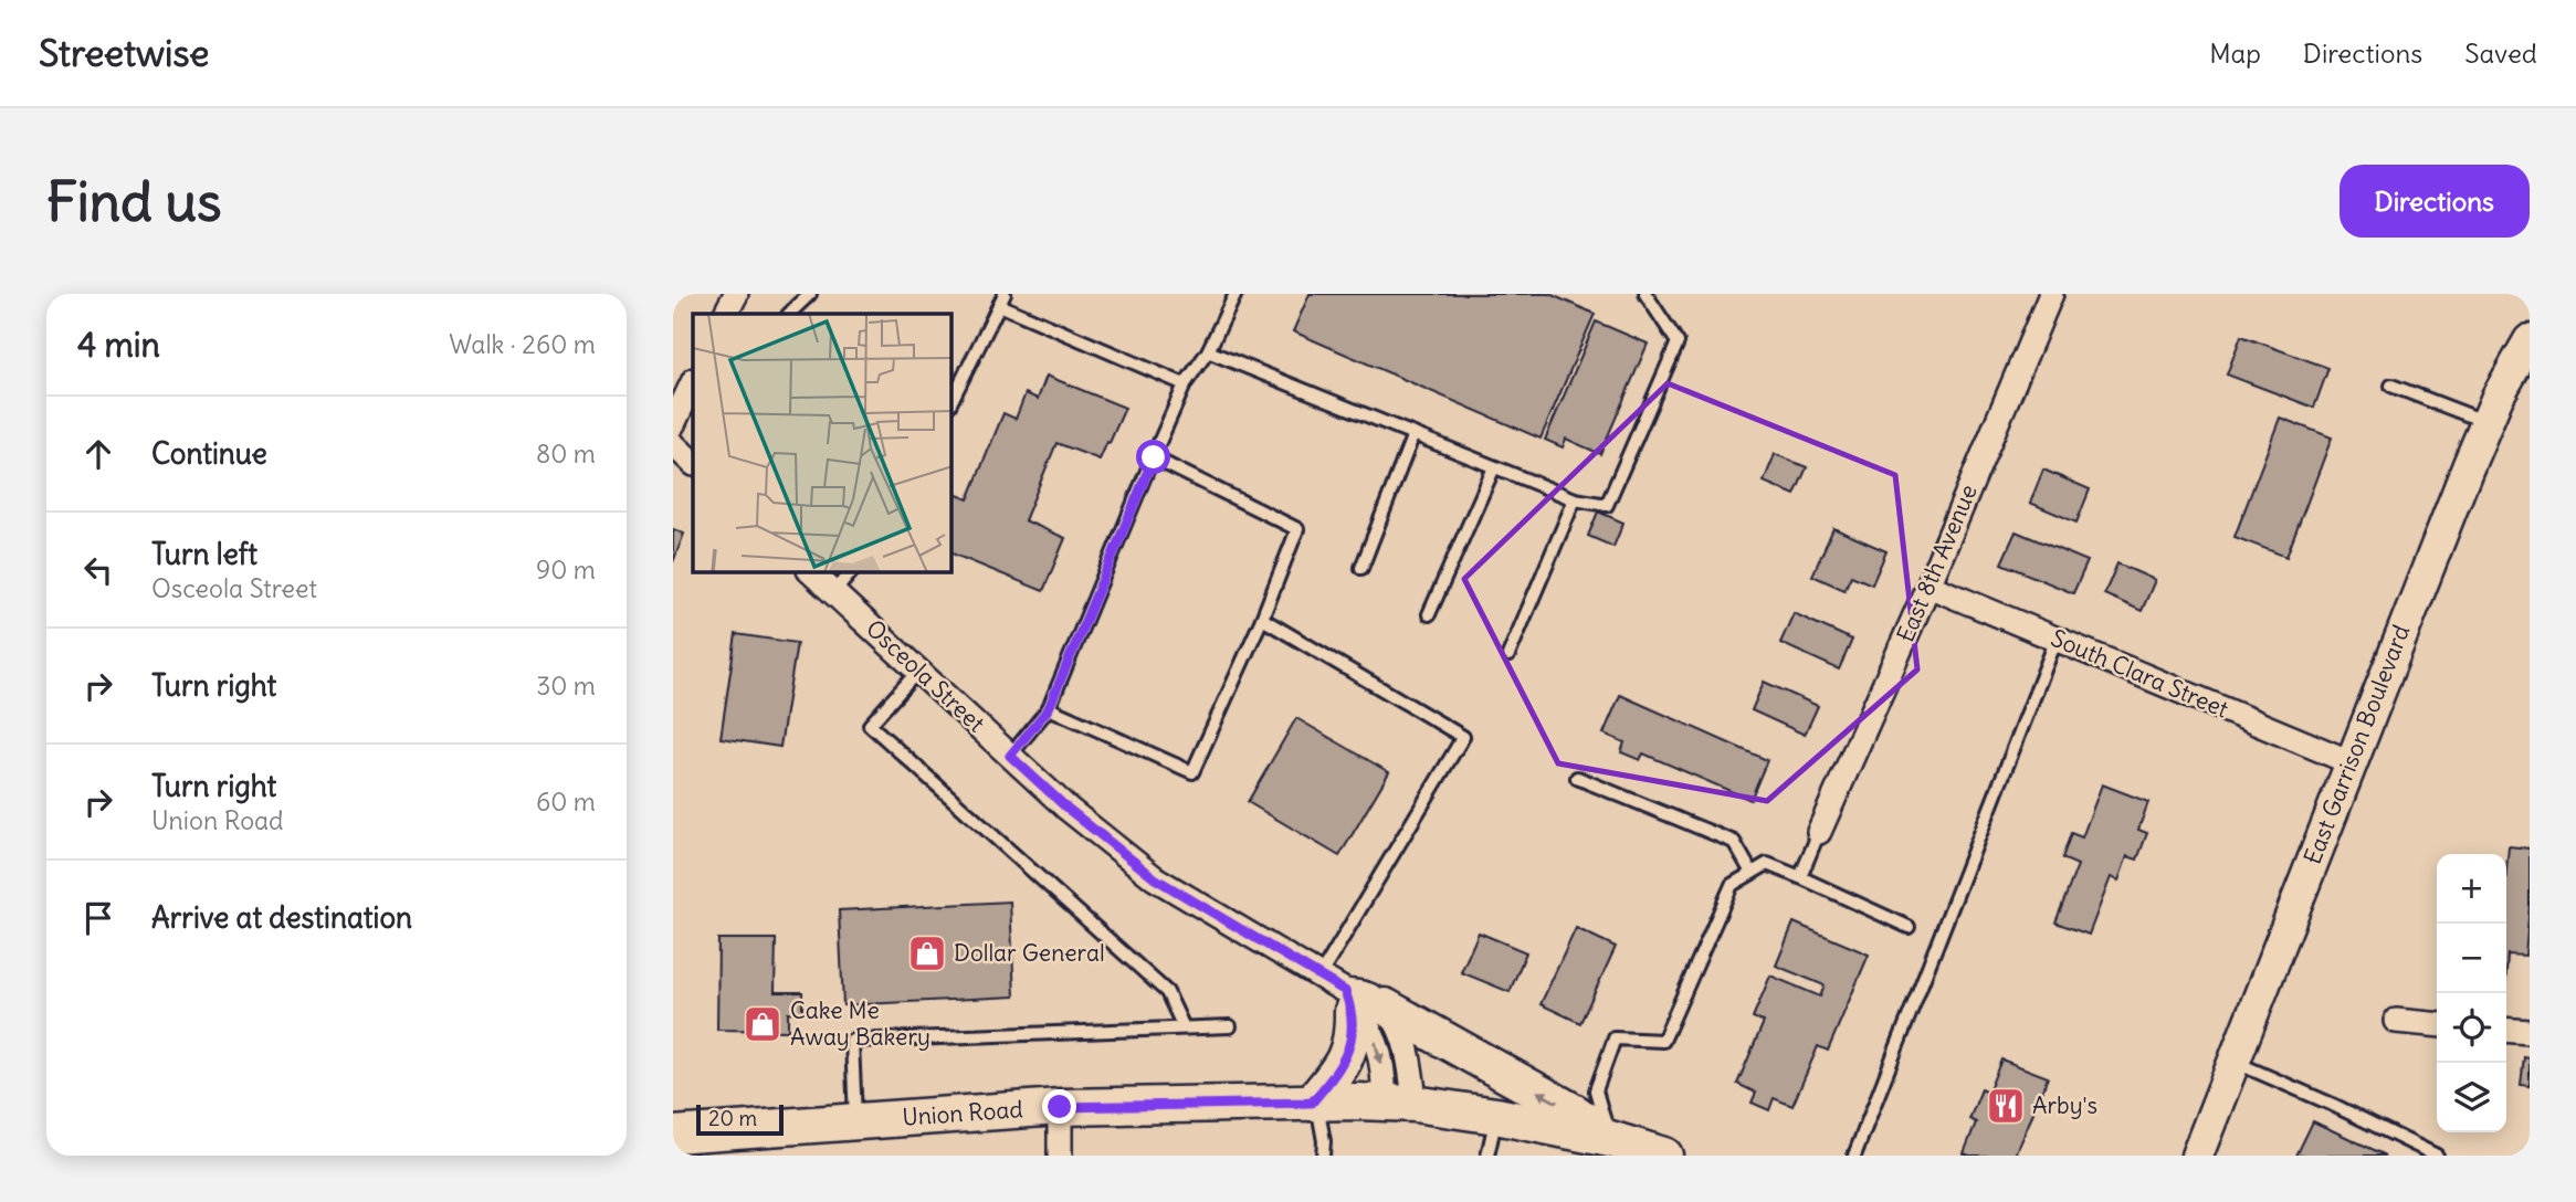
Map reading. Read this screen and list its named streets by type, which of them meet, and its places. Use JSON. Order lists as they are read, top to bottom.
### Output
{
  "streets": {
    "main road": ["East Garrison Boulevard", "Union Road"],
    "street": ["East 8th Avenue", "South Clara Street", "Osceola Street"]
  },
  "crossings": [
    ["East 8th Avenue", "South Clara Street"],
    ["South Clara Street", "East Garrison Boulevard"],
    ["Osceola Street", "Union Road"]
  ],
  "places": {
    "shop": ["Dollar General", "Cake Me Away Bakery"],
    "restaurant": ["Arby's"]
  },
  "scale_bar": "20 m",
  "page": {
    "header": "Streetwise",
    "nav": ["Map", "Directions", "Saved"],
    "buttons": "Directions",
    "title": "Find us",
    "heading": ["4 min", "Walk · 260 m"],
    "list": [
      ["Continue", "80 m"],
      ["Turn left", "Osceola Street", "90 m"],
      ["Turn right", "30 m"],
      ["Turn right", "Union Road", "60 m"],
      "Arrive at destination"
    ],
    "map_buttons": ["+", "−"],
    "scale": "20 m"
  }
}
